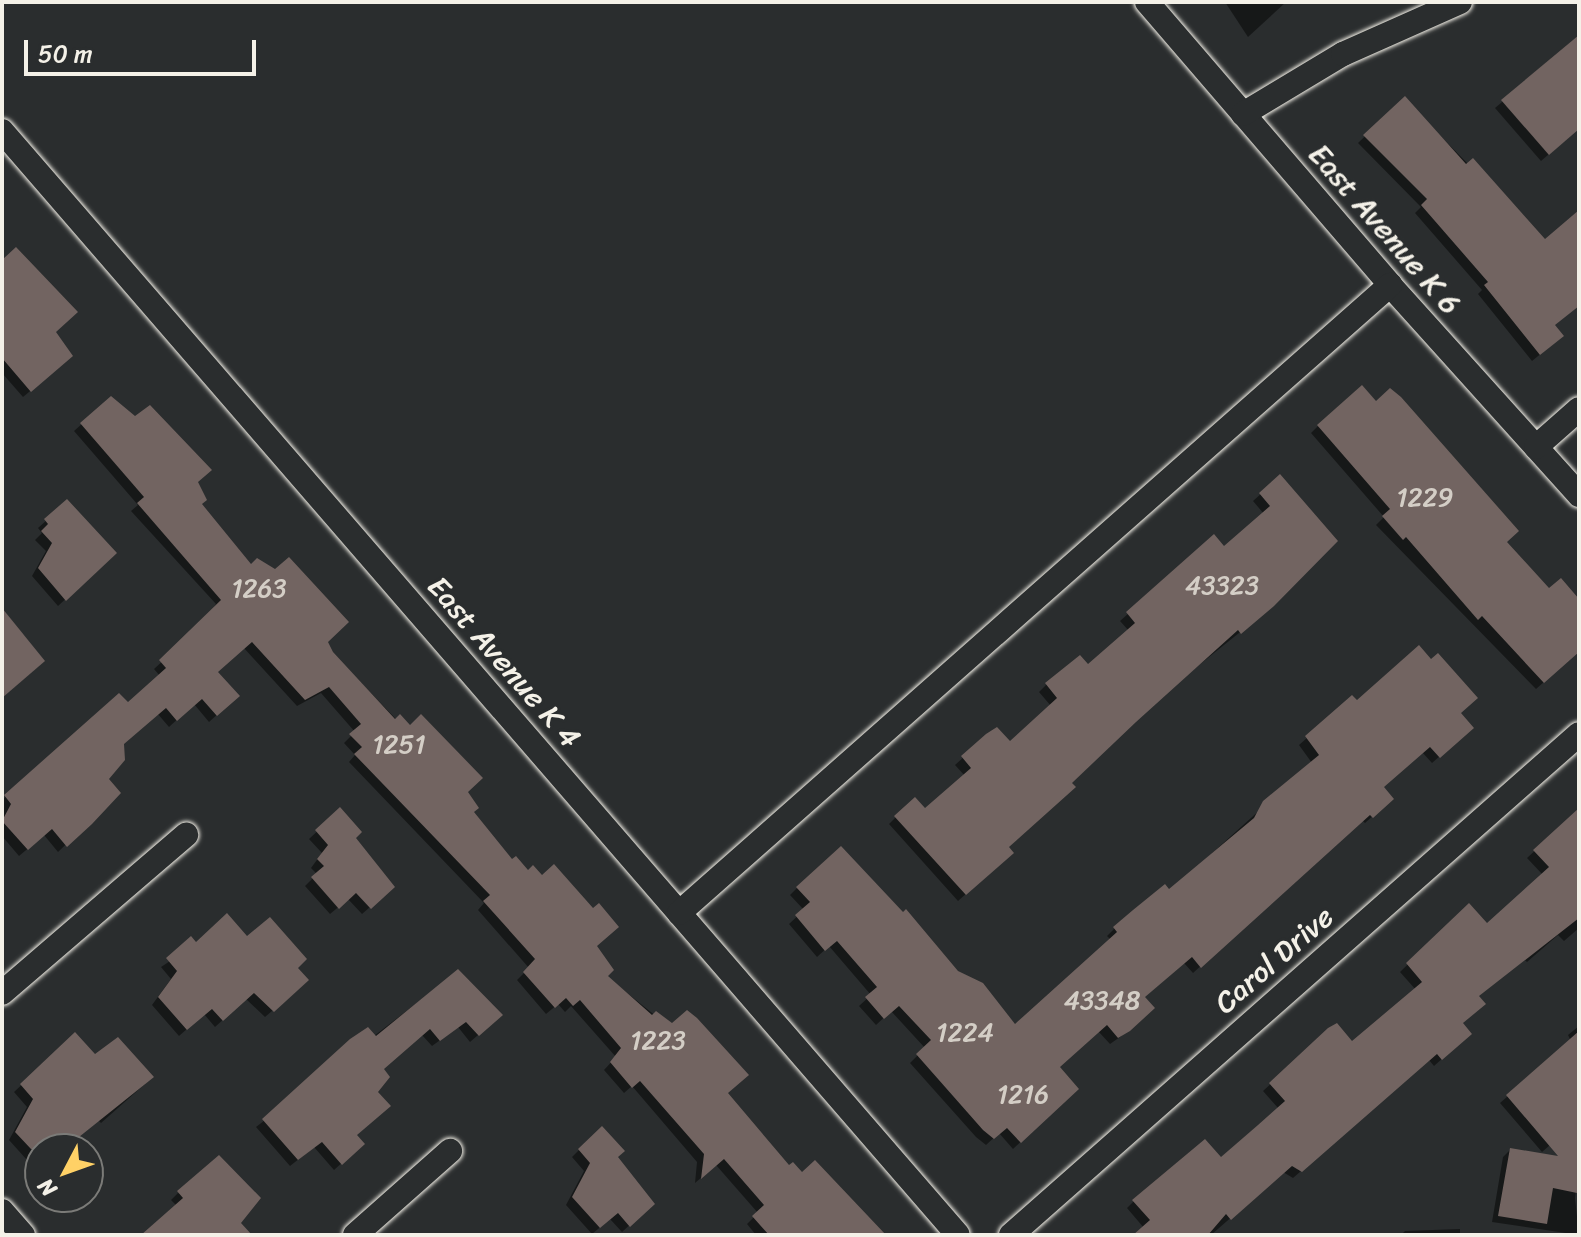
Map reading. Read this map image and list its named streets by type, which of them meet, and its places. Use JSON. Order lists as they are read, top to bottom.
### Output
{
  "streets": {
    "street": ["East Avenue K 6", "East Avenue K 4", "Carol Drive"]
  },
  "house_numbers": [
    "1229",
    "43323",
    "1263",
    "1251",
    "43348",
    "1224",
    "1223",
    "1216"
  ],
  "scale_bar": "50 m",
  "north": "bottom left"
}
